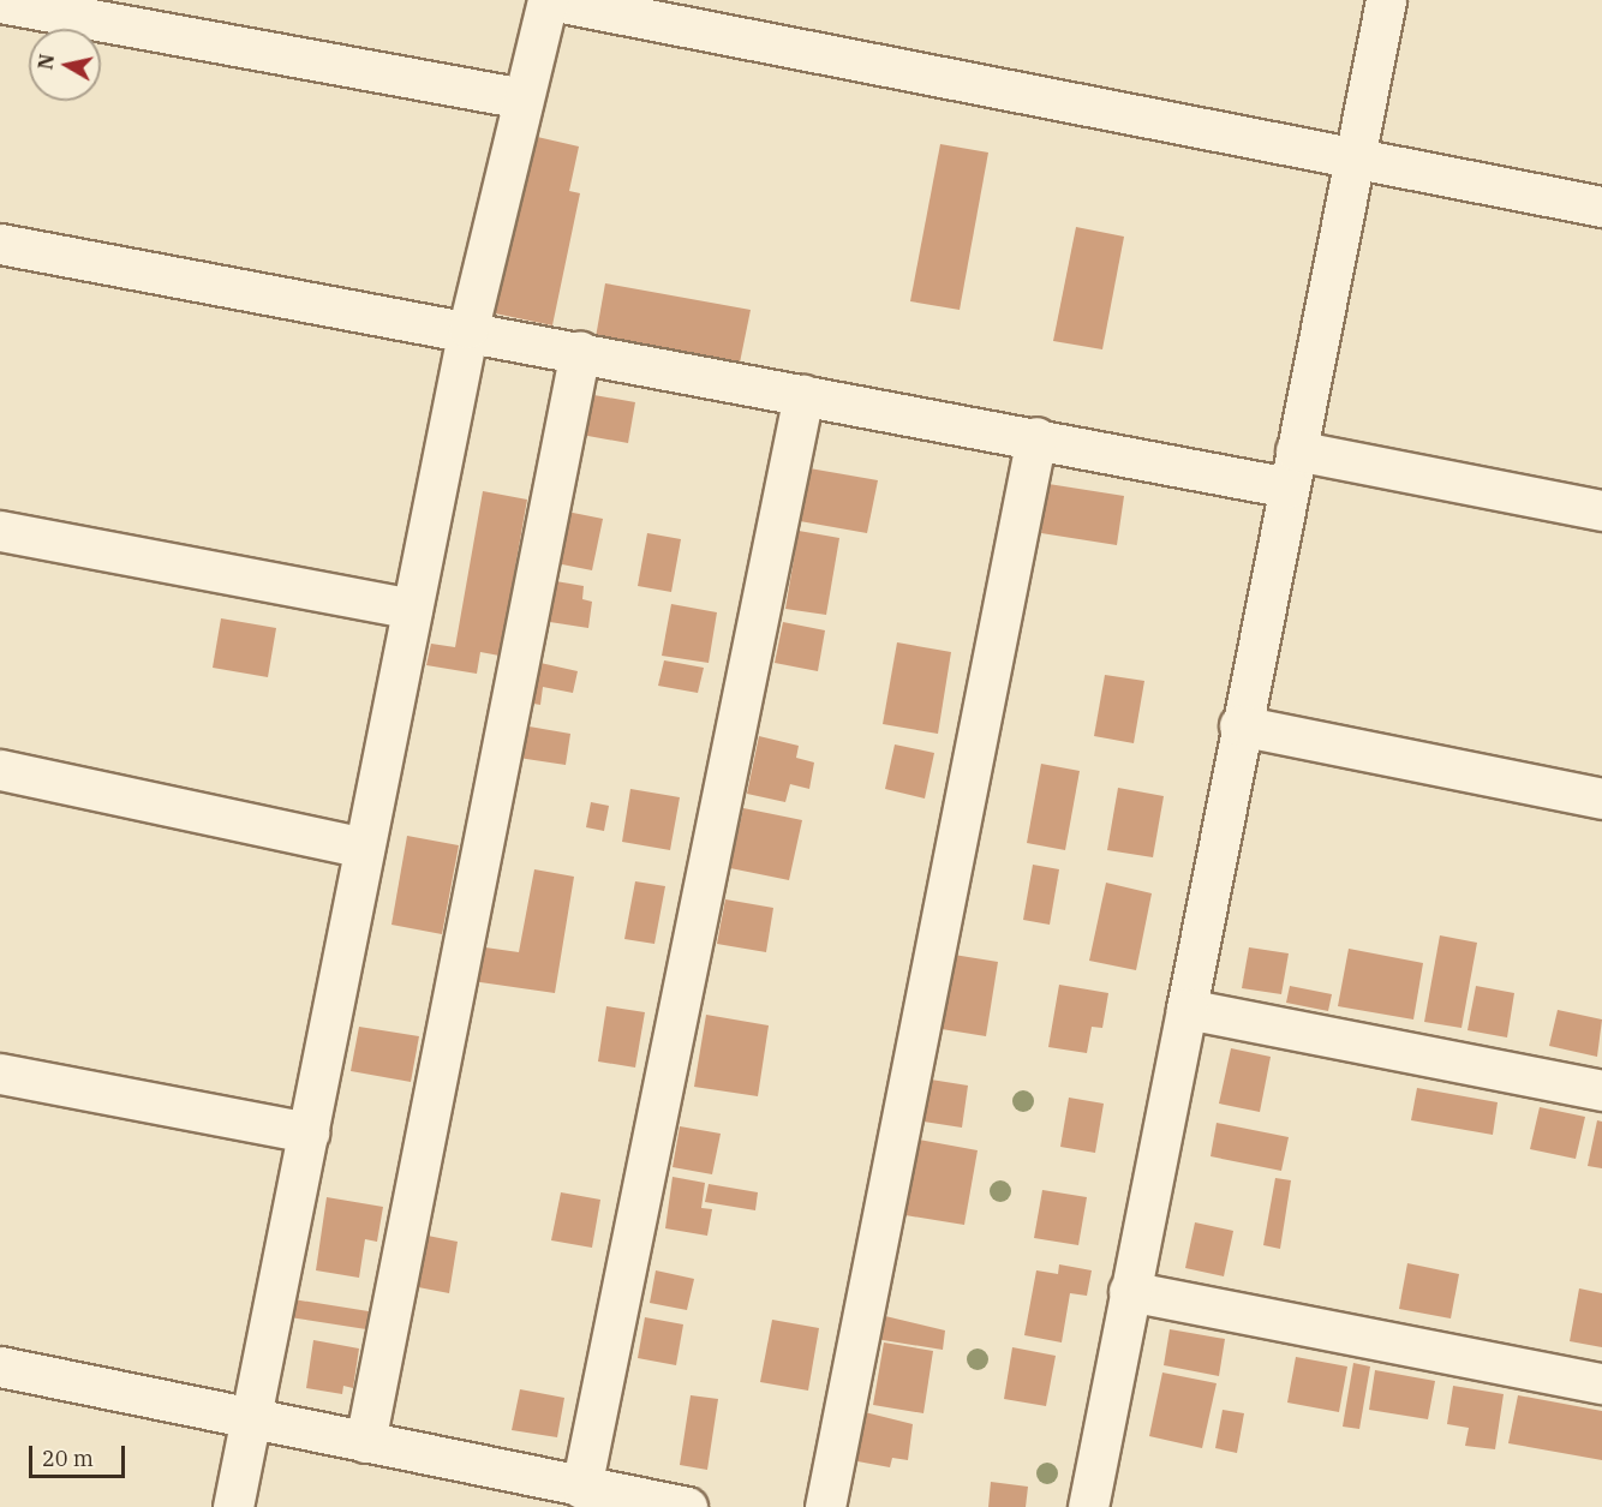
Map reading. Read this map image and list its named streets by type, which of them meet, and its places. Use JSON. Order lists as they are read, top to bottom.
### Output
{
  "scale_bar": "20 m",
  "north": "left"
}
